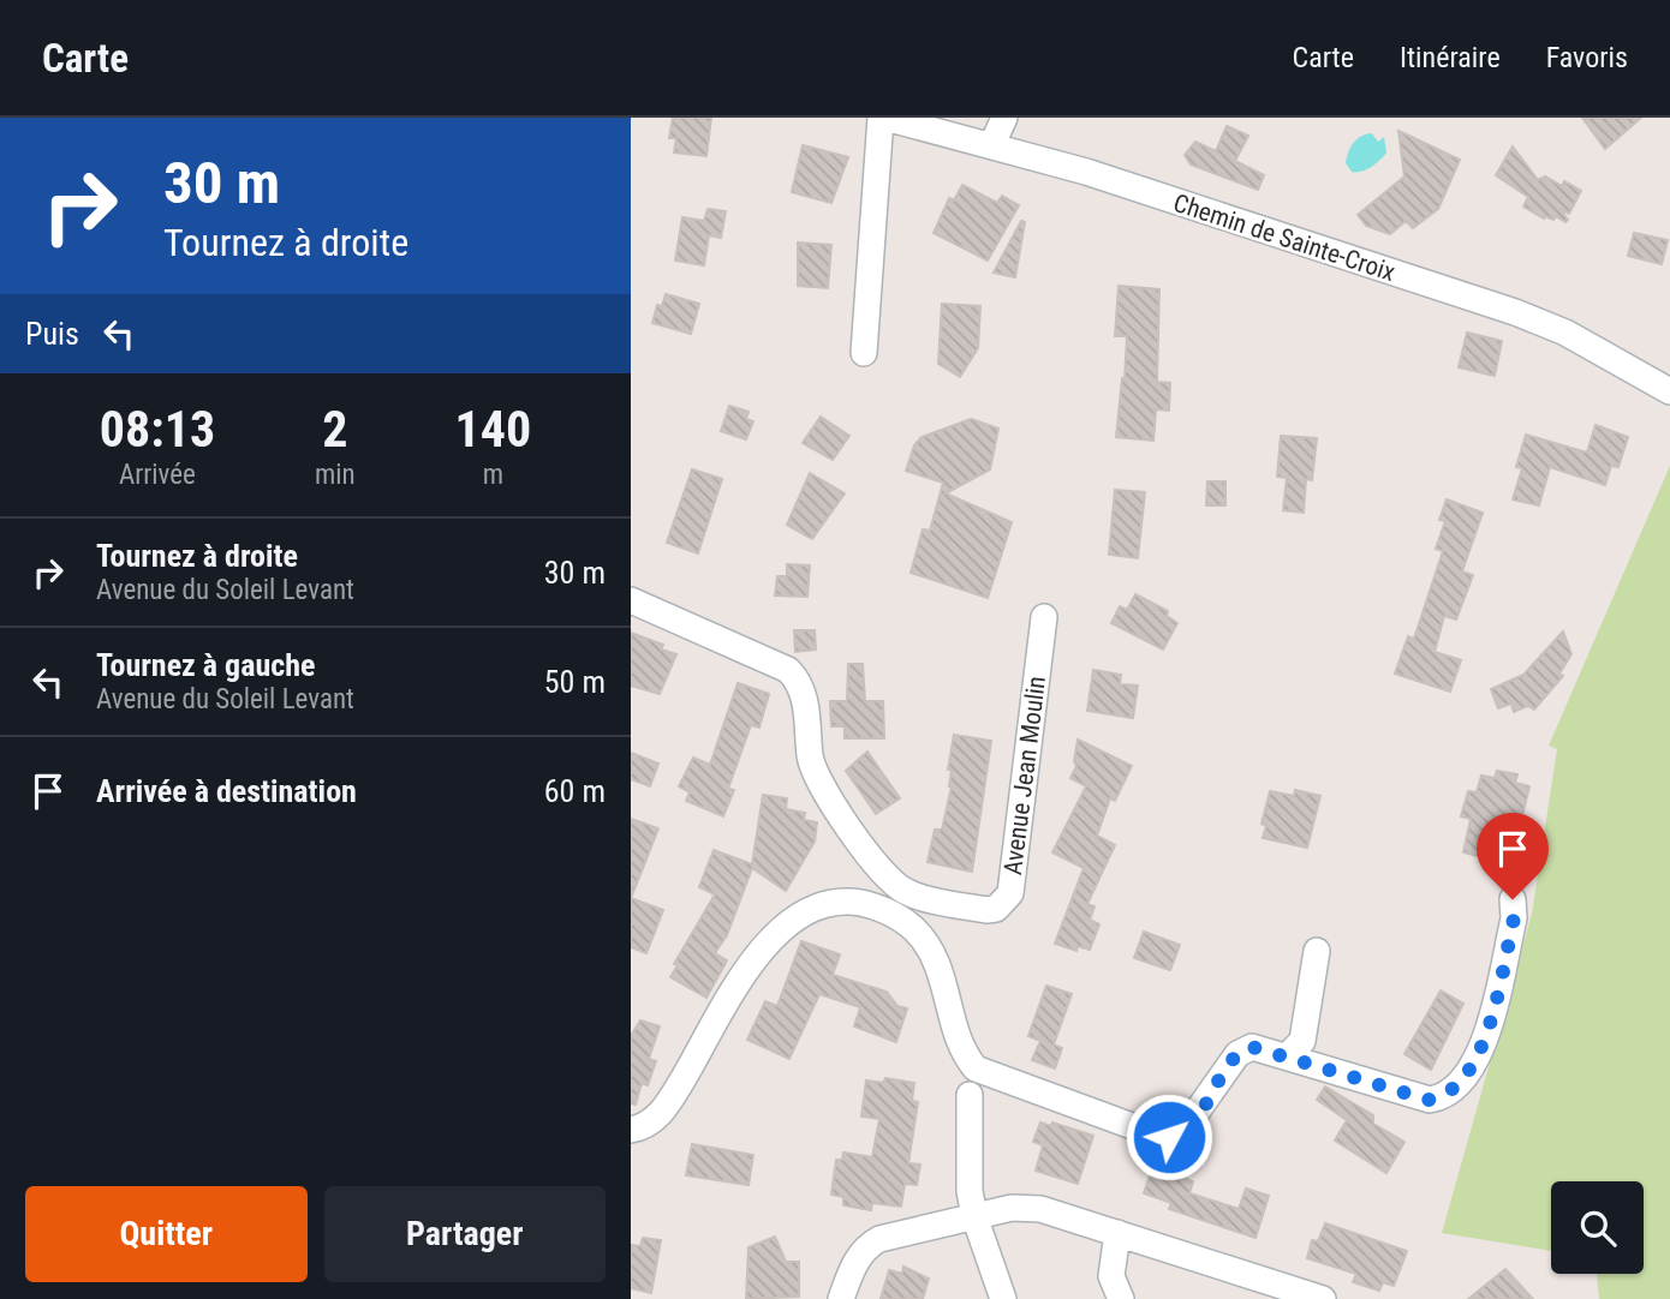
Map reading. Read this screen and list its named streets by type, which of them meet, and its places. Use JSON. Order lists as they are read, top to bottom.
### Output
{
  "streets": {
    "street": ["Chemin de Sainte-Croix", "Avenue Jean Moulin"]
  },
  "page": {
    "header": "Carte",
    "nav": ["Carte", "Itinéraire", "Favoris"],
    "turn": ["30 m", "Tournez à droite"],
    "then": "Puis",
    "eta": [
      "08:13",
      "Arrivée",
      "2",
      "min",
      "140",
      "m"
    ],
    "list": [
      {
        "name": "Tournez à droite",
        "note": "Avenue du Soleil Levant",
        "value": "30 m"
      },
      {
        "name": "Tournez à gauche",
        "note": "Avenue du Soleil Levant",
        "value": "50 m"
      },
      {
        "name": "Arrivée à destination",
        "value": "60 m"
      }
    ],
    "buttons": ["Quitter", "Partager"]
  }
}
